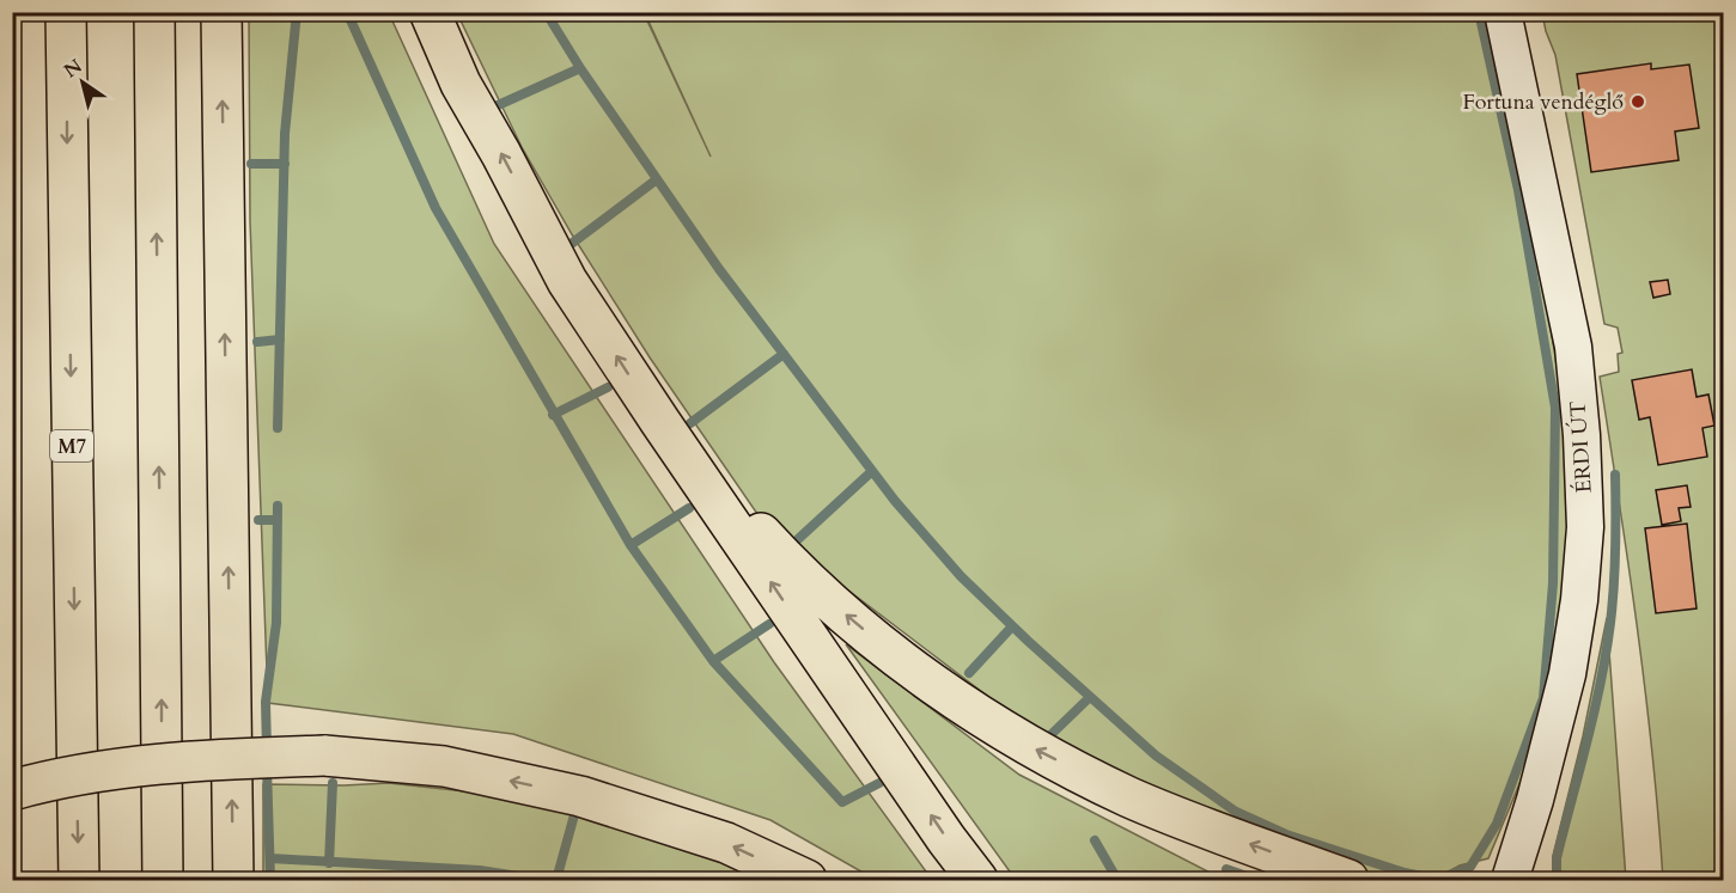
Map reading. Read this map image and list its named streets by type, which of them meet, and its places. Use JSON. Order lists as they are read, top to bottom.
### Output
{
  "streets": {
    "highway": ["M7"],
    "main road": ["ÉRDI ÚT"]
  },
  "places": ["Fortuna vendéglő"],
  "north": "top left"
}
